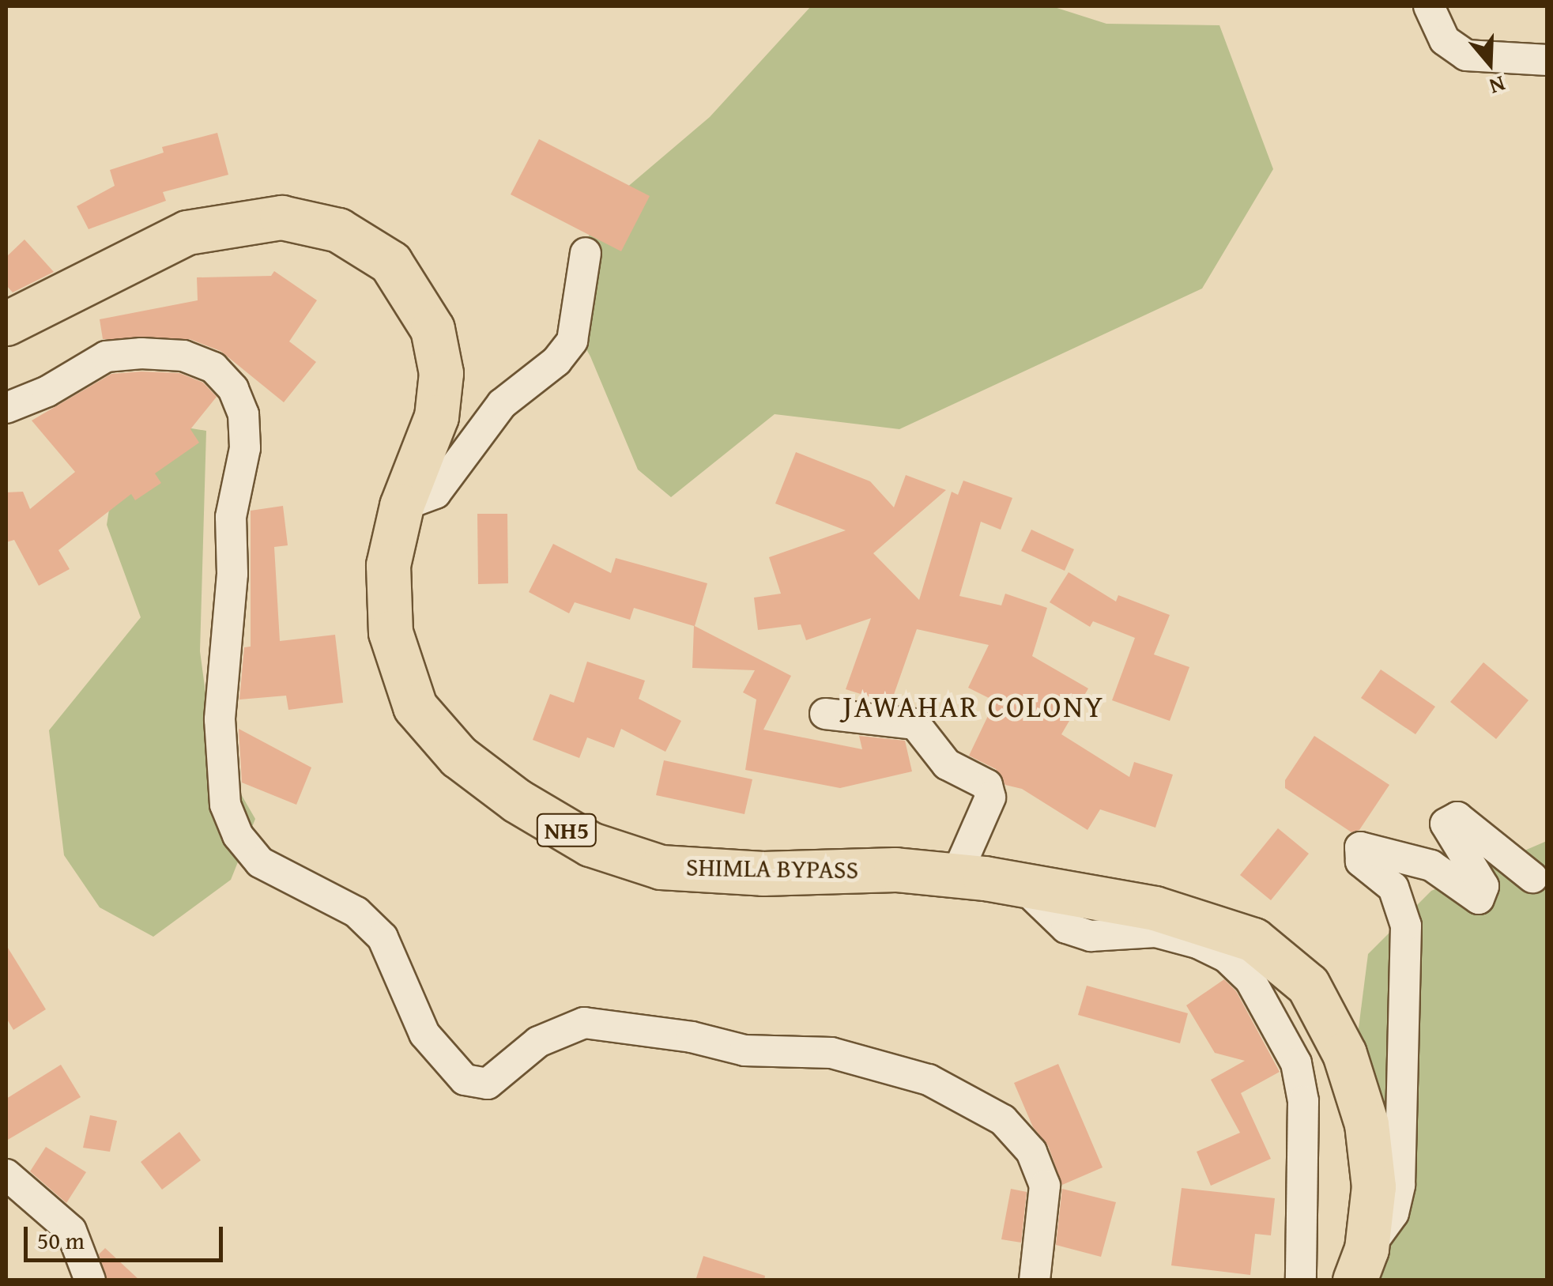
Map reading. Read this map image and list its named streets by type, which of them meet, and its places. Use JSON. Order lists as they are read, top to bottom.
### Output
{
  "streets": {
    "highway": ["NH5", "SHIMLA BYPASS"]
  },
  "districts": ["JAWAHAR COLONY"],
  "scale_bar": "50 m",
  "north": "bottom"
}
